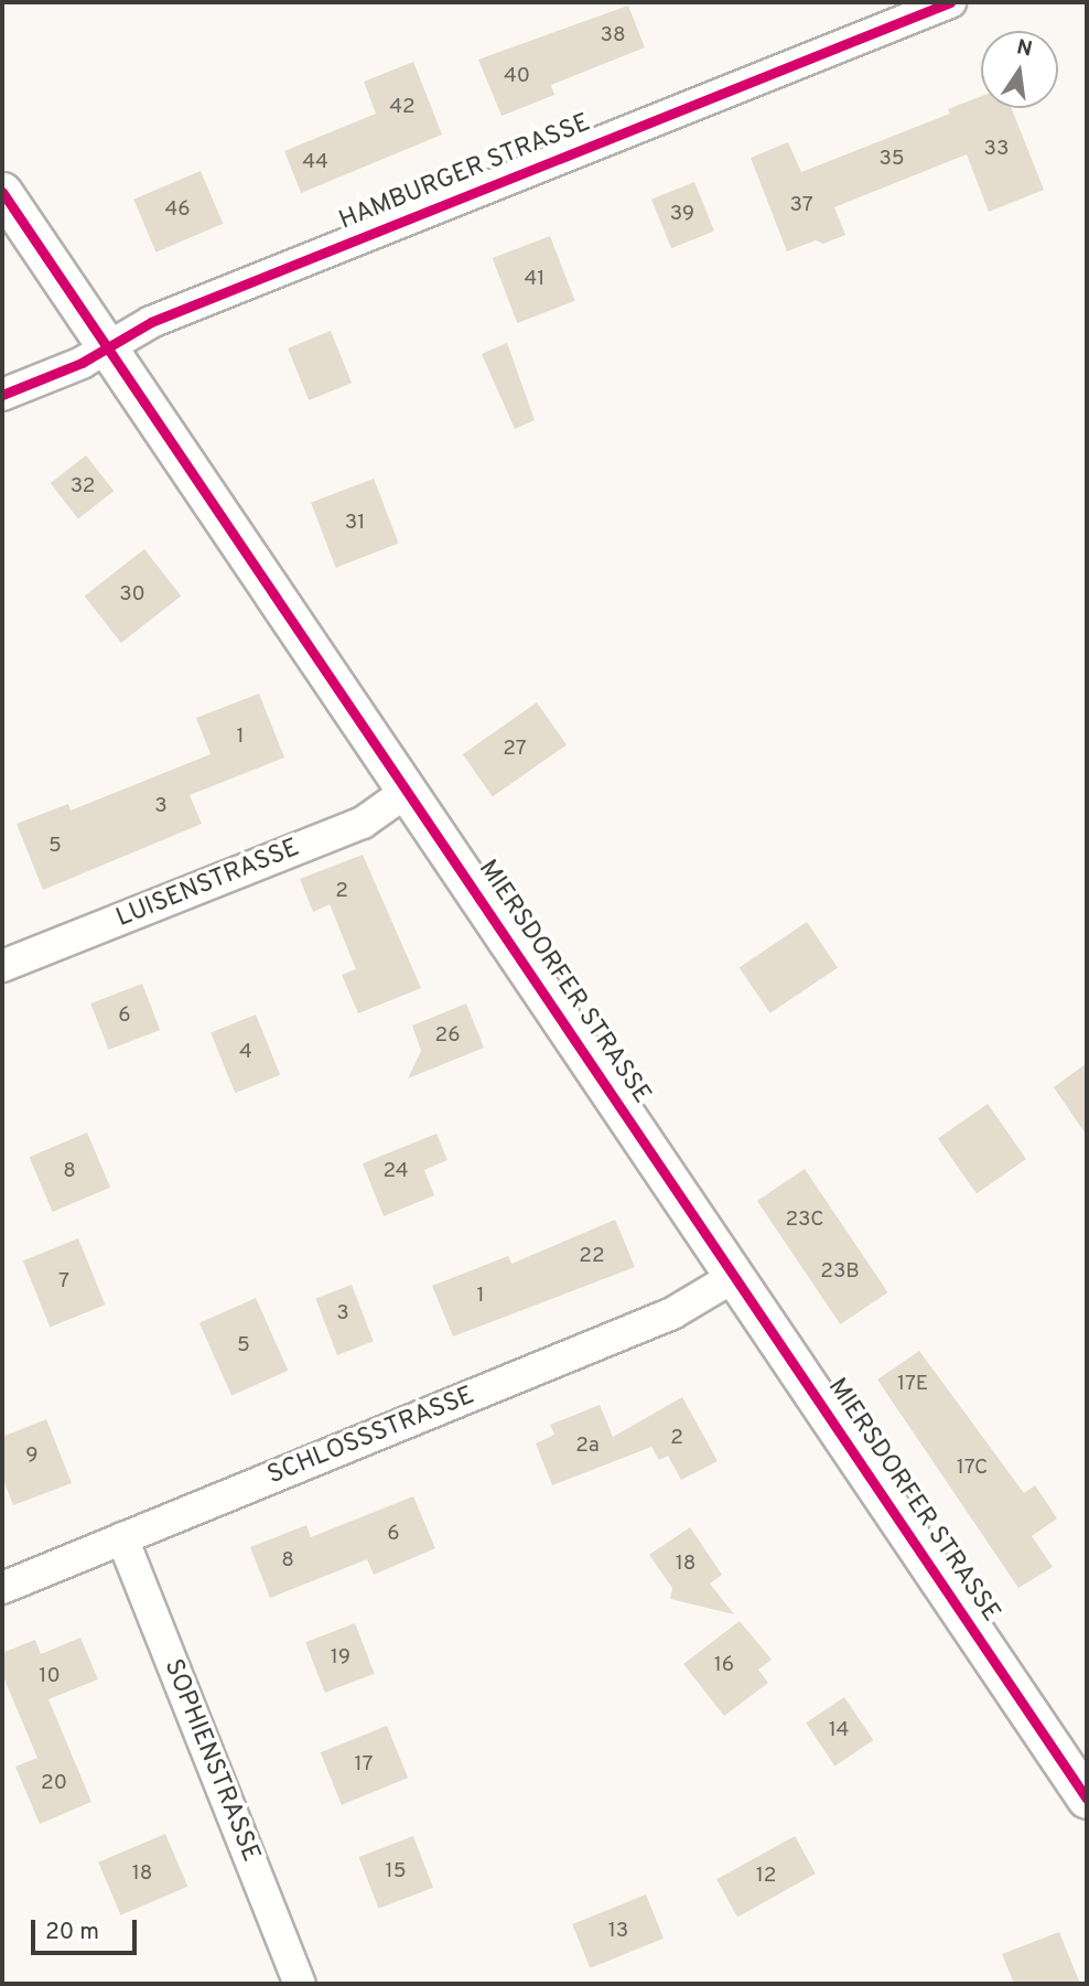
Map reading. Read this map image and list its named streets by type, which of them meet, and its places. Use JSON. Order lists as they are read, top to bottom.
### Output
{
  "streets": {
    "street": [
      "HAMBURGER STRASSE",
      "LUISENSTRASSE",
      "MIERSDORFER STRASSE",
      "SCHLOSSSTRASSE",
      "SOPHIENSTRASSE"
    ]
  },
  "crossings": [
    ["HAMBURGER STRASSE", "MIERSDORFER STRASSE"],
    ["LUISENSTRASSE", "MIERSDORFER STRASSE"],
    ["MIERSDORFER STRASSE", "SCHLOSSSTRASSE"],
    ["SCHLOSSSTRASSE", "SOPHIENSTRASSE"]
  ],
  "house_numbers": [
    "38",
    "40",
    "42",
    "33",
    "35",
    "44",
    "37",
    "46",
    "39",
    "41",
    "32",
    "31",
    "30",
    "1",
    "27",
    "3",
    "5",
    "2",
    "6",
    "26",
    "4",
    "8",
    "24",
    "23C",
    "22",
    "23B",
    "7",
    "1",
    "3",
    "5",
    "17E",
    "2",
    "2a",
    "9",
    "17C",
    "6",
    "8",
    "18",
    "19",
    "16",
    "10",
    "14",
    "17",
    "20",
    "15",
    "18",
    "12",
    "13"
  ],
  "scale_bar": "20 m",
  "north": "top"
}
